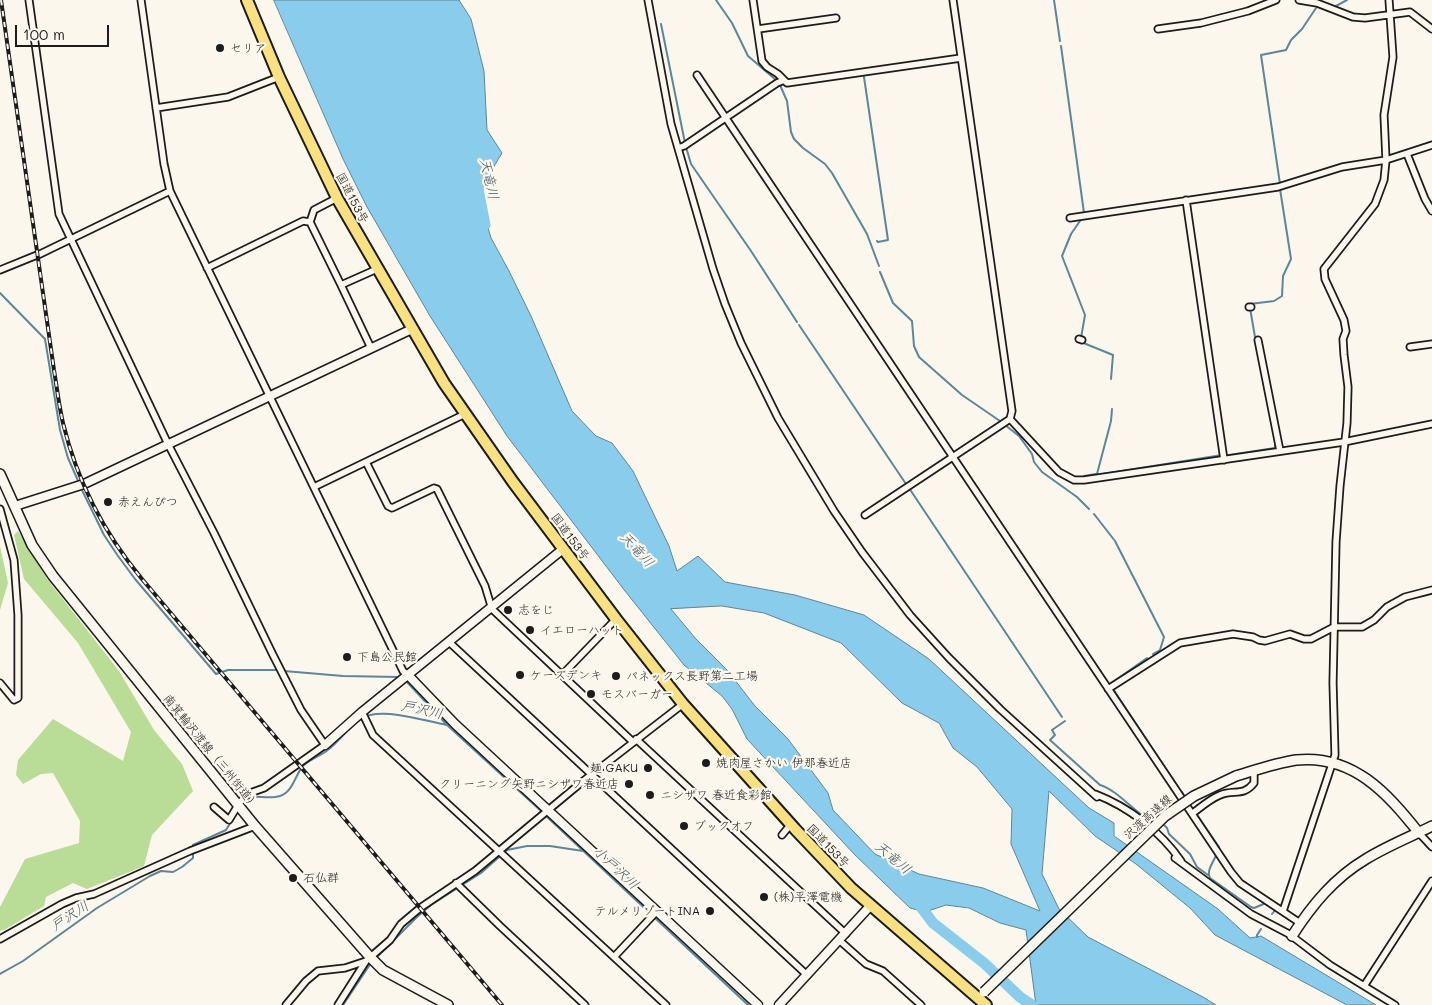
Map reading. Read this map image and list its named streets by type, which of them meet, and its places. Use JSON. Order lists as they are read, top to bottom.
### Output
{
  "streets": {
    "highway": ["国道153号"],
    "main road": ["南箕輪沢渡線（三州街道）", "沢渡高遠線"]
  },
  "crossings": [
    ["国道153号", "沢渡高遠線"]
  ],
  "water": ["天竜川", "戸沢川", "小戸沢川"],
  "places": [
    "セリア",
    "赤えんぴつ",
    "志をじ",
    "イエローハット",
    "下島公民館",
    "ケーズデンキ",
    "パネックス長野第二工場",
    "モスバーガー",
    "焼肉屋さかい 伊那春近店",
    "麺 GAKU",
    "クリーニング矢野ニシザワ春近店",
    "ニシザワ 春近食彩館",
    "ブックオフ",
    "石仏群",
    "(株)平澤電機",
    "テルメリゾートINA"
  ],
  "scale_bar": "100 m"
}
